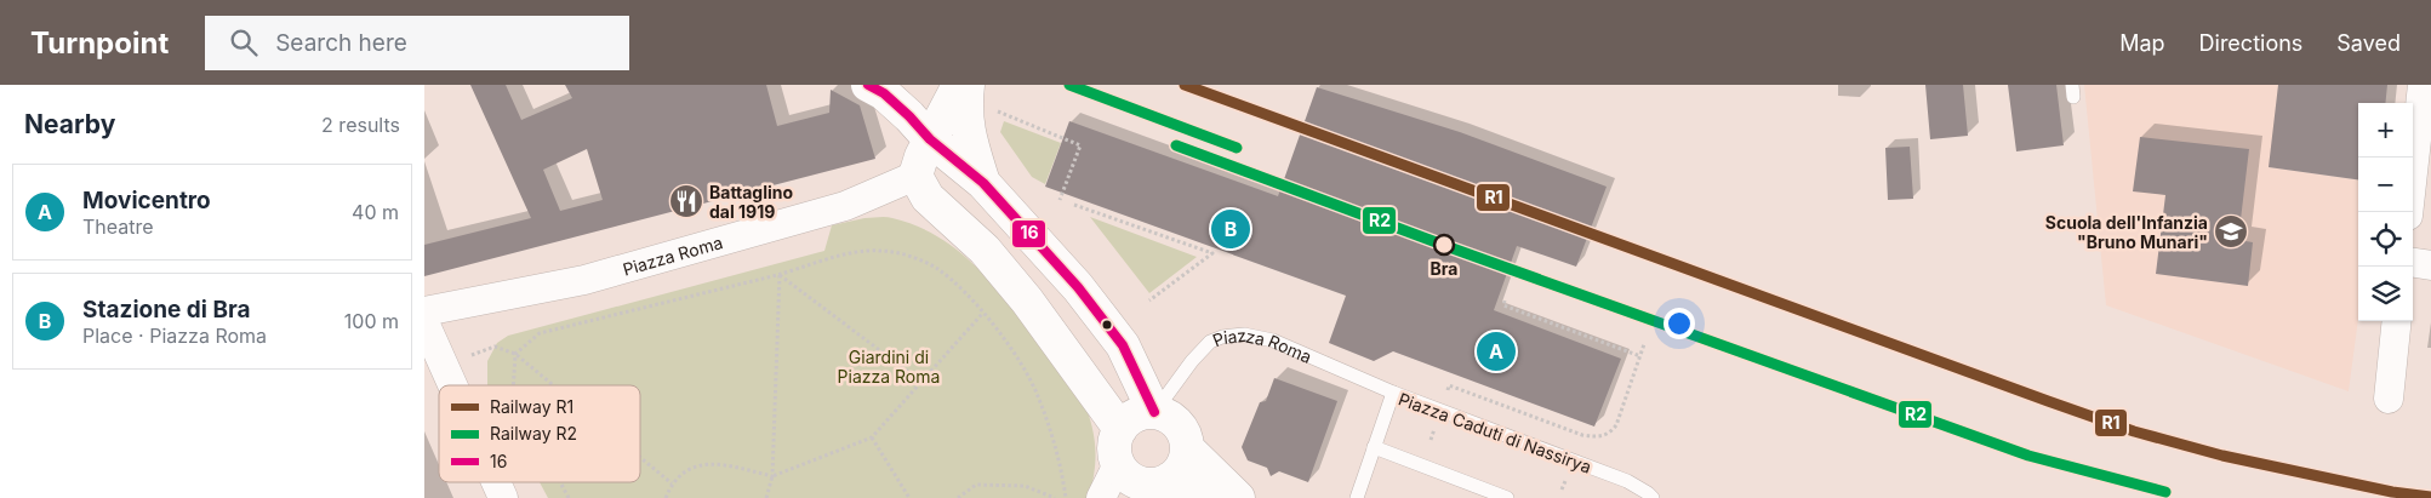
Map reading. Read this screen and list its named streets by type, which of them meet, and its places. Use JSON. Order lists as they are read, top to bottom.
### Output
{
  "streets": {
    "street": ["Piazza Roma"],
    "lane": ["Piazza Caduti di Nassirya"]
  },
  "crossings": [
    ["Piazza Roma", "Piazza Caduti di Nassirya"]
  ],
  "parks": ["Giardini di Piazza Roma"],
  "places": {
    "restaurant": ["Battaglino dal 1919"],
    "school or university": ["Scuola dell'Infanzia \"Bruno Munari\""],
    "other": ["Bra"]
  },
  "lines": ["rail line R1", "rail line R2", "transit line 16"],
  "legend": ["Railway R1", "Railway R2", "16"],
  "page": {
    "header": "Turnpoint",
    "search": "Search here",
    "nav": ["Map", "Directions", "Saved"],
    "heading": ["Nearby", "2 results"],
    "map_buttons": ["+", "−"],
    "list": [
      {
        "mark": "A",
        "name": "Movicentro",
        "note": "Theatre",
        "value": "40 m"
      },
      {
        "mark": "B",
        "name": "Stazione di Bra",
        "note": "Place · Piazza Roma",
        "value": "100 m"
      }
    ],
    "pins": ["B", "A"]
  }
}
